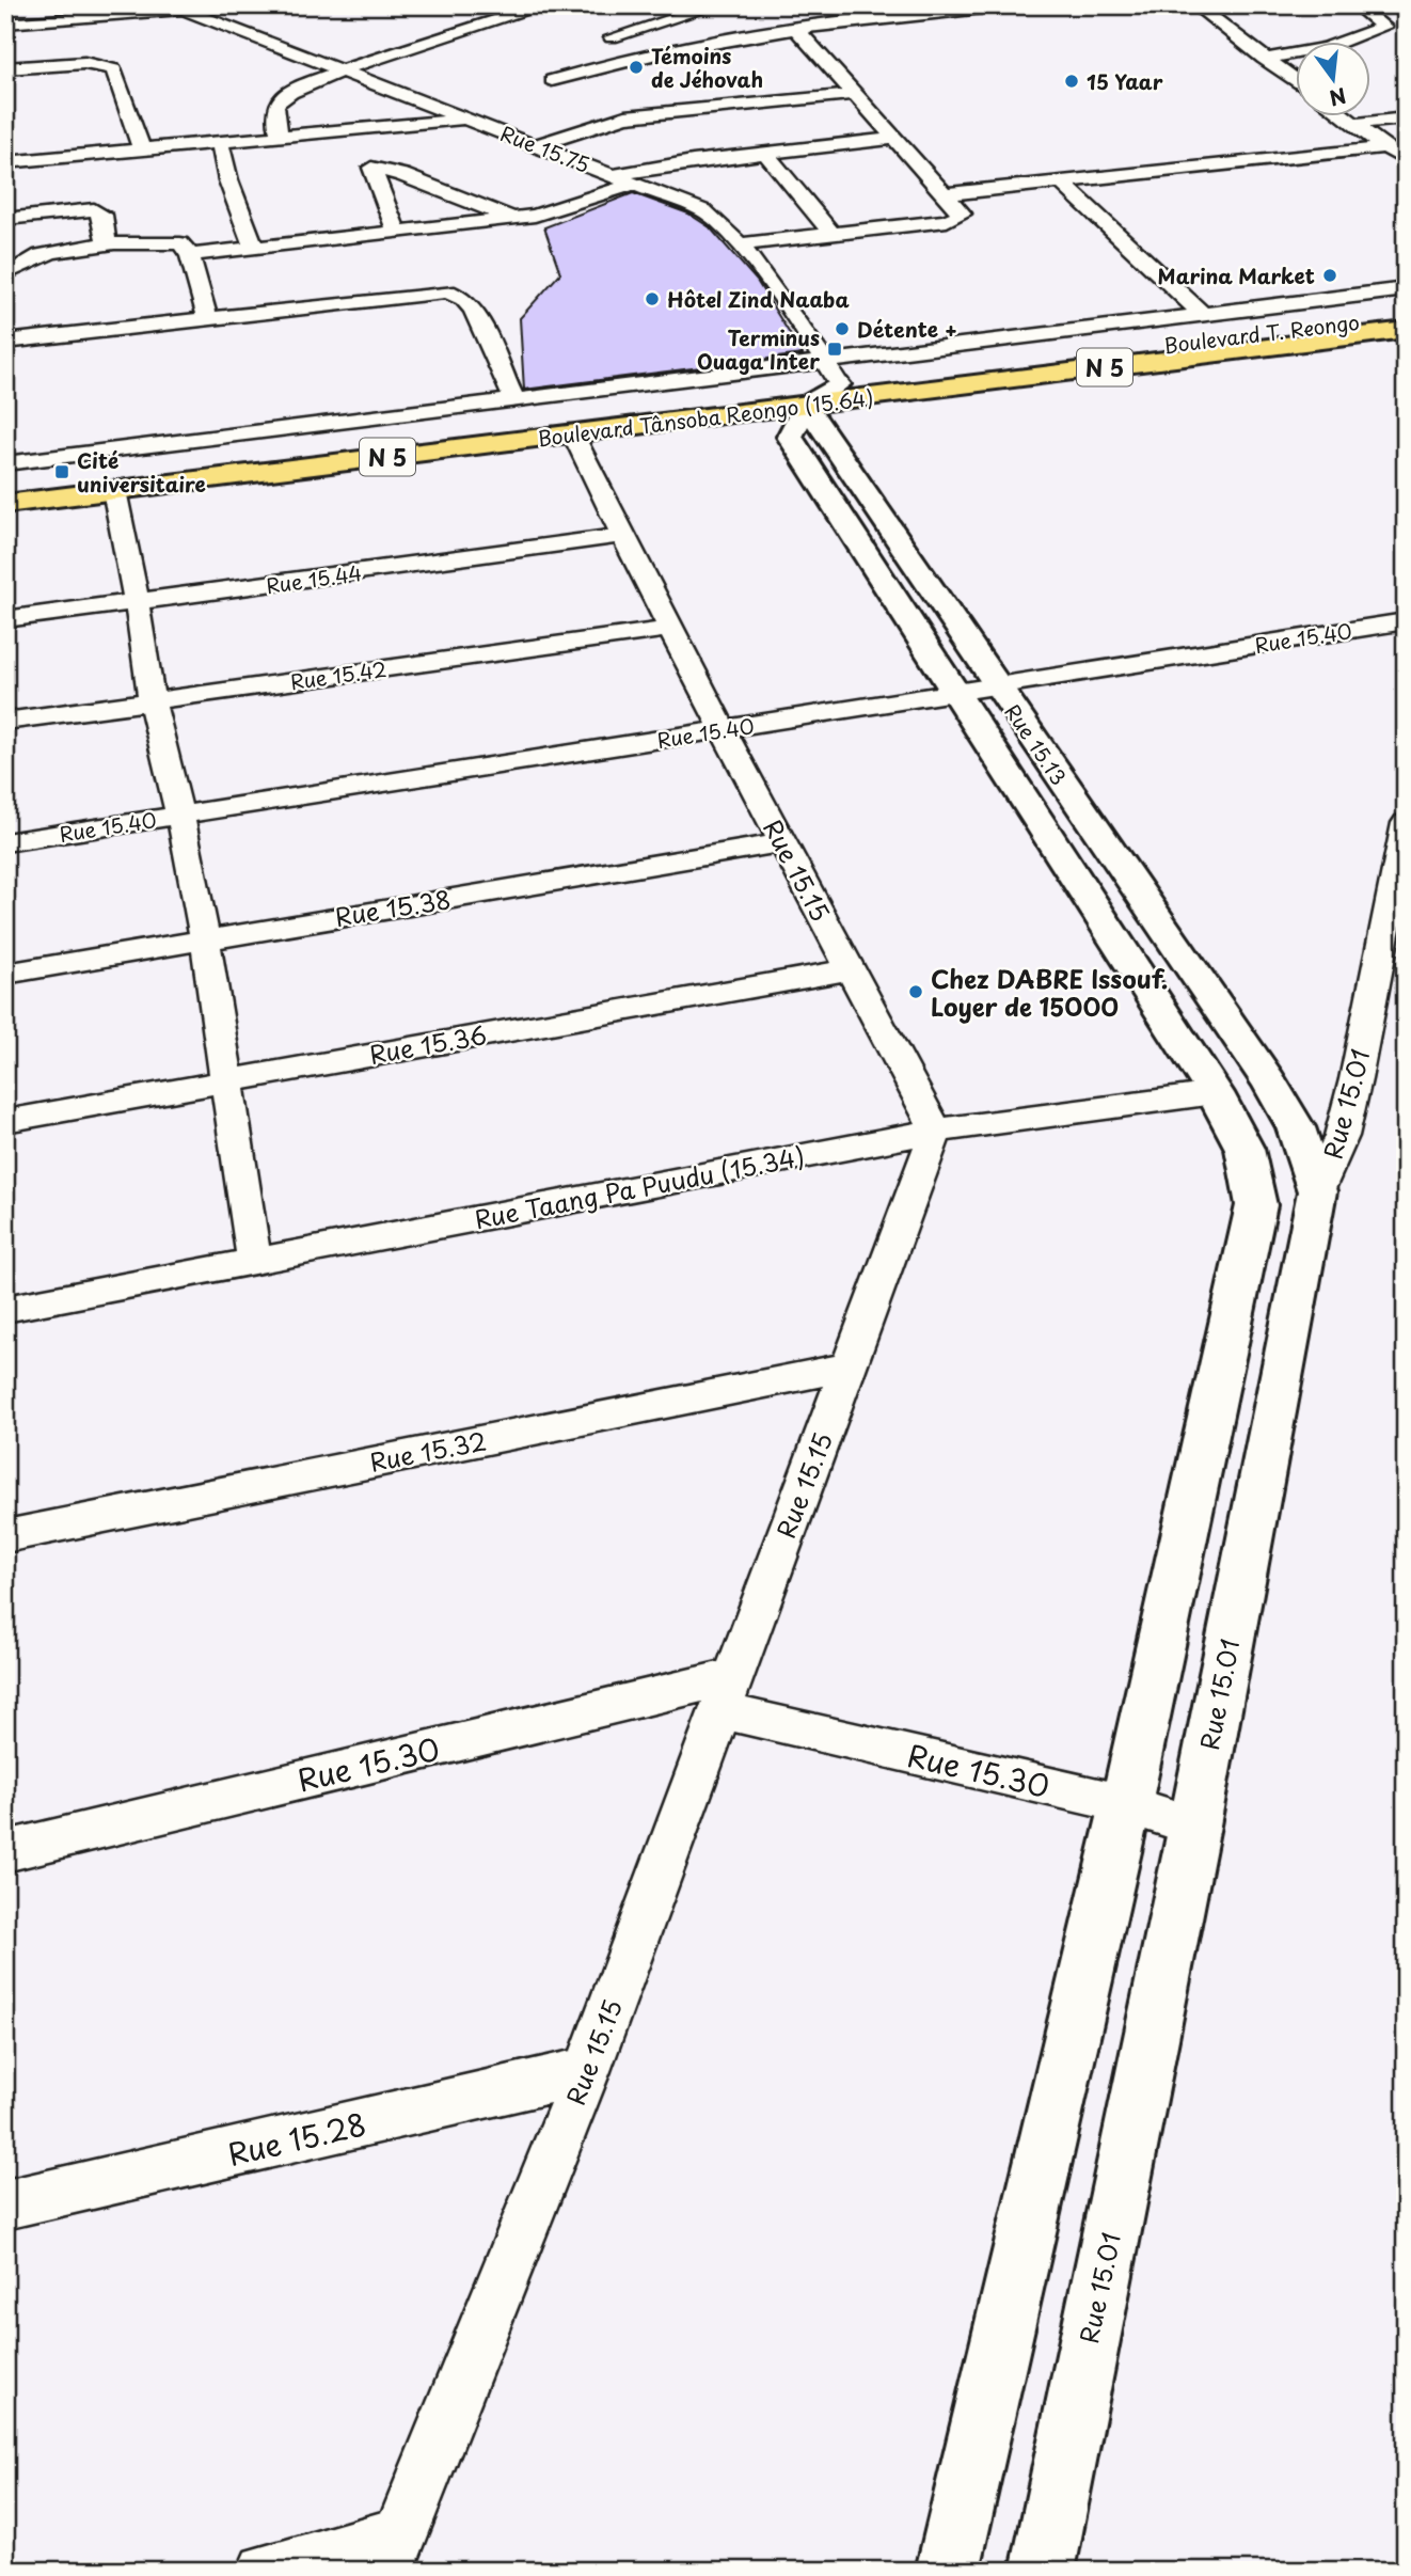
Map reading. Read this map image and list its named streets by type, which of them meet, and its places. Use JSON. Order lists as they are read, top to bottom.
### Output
{
  "streets": {
    "highway": ["Boulevard T. Reongo", "N 5", "Boulevard Tânsoba Reongo (15.64)"],
    "main road": ["Rue 15.13", "Rue 15.01"],
    "street": [
      "Rue 15.75",
      "Rue 15.44",
      "Rue 15.40",
      "Rue 15.42",
      "Rue 15.15",
      "Rue 15.38",
      "Rue 15.36",
      "Rue Taang Pa Puudu (15.34)",
      "Rue 15.32",
      "Rue 15.30",
      "Rue 15.28"
    ]
  },
  "crossings": [
    ["Rue 15.75", "Boulevard T. Reongo"],
    ["Boulevard T. Reongo", "Boulevard Tânsoba Reongo (15.64)"],
    ["Boulevard Tânsoba Reongo (15.64)", "Rue 15.13"],
    ["Boulevard Tânsoba Reongo (15.64)", "Rue 15.15"],
    ["Rue 15.44", "Rue 15.15"],
    ["Rue 15.40", "Rue 15.13"],
    ["Rue 15.40", "Rue 15.15"],
    ["Rue 15.42", "Rue 15.15"],
    ["Rue 15.13", "Rue 15.01"],
    ["Rue 15.13", "Rue Taang Pa Puudu (15.34)"],
    ["Rue 15.15", "Rue 15.38"],
    ["Rue 15.15", "Rue 15.36"],
    ["Rue 15.15", "Rue Taang Pa Puudu (15.34)"],
    ["Rue 15.15", "Rue 15.32"],
    ["Rue 15.15", "Rue 15.30"],
    ["Rue 15.15", "Rue 15.28"],
    ["Rue 15.01", "Rue 15.30"]
  ],
  "places": {
    "other": [
      "Témoins de Jéhovah",
      "15 Yaar",
      "Marina Market",
      "Hôtel Zind Naaba",
      "Détente +",
      "Chez DABRE Issouf. Loyer de 15000"
    ],
    "transit": ["Terminus Ouaga Inter", "Cité universitaire"]
  },
  "north": "bottom"
}
